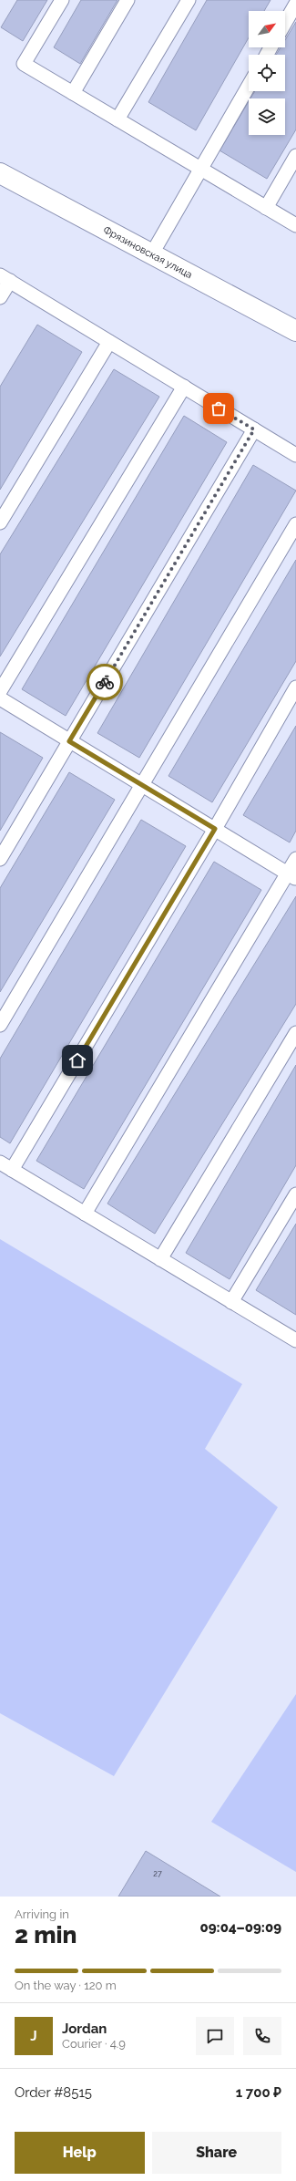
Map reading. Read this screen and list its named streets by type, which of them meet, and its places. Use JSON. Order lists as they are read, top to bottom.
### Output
{
  "streets": {
    "street": ["Фрязиновская улица"]
  },
  "house_numbers": ["27"],
  "north": "top right",
  "page": {
    "heading": ["2 min", "Arriving in", "09:04–09:09"],
    "panel": [
      "Jordan",
      "Courier · 4.9",
      "Order #8515",
      "1 700 ₽"
    ],
    "bar": "On the way · 120 m",
    "round": "J",
    "buttons": ["Help", "Share"]
  }
}
